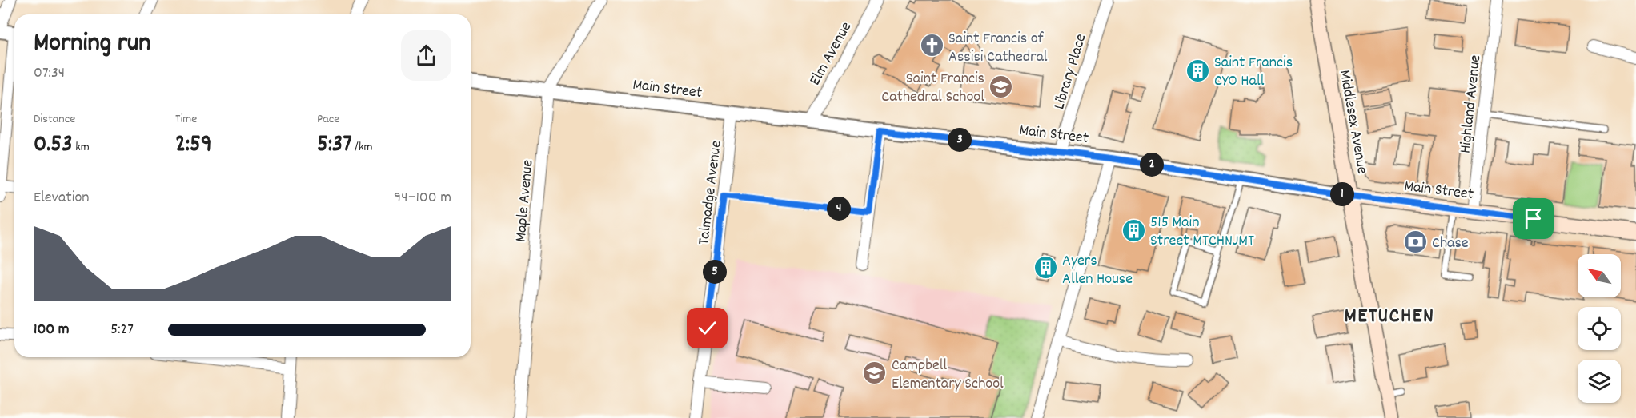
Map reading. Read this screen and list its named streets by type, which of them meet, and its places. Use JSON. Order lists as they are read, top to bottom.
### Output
{
  "streets": {
    "main road": ["Main Street", "Middlesex Avenue"],
    "street": [
      "Elm Avenue",
      "Library Place",
      "Highland Avenue",
      "Talmadge Avenue",
      "Maple Avenue"
    ]
  },
  "crossings": [
    ["Elm Avenue", "Main Street"],
    ["Library Place", "Main Street"],
    ["Main Street", "Highland Avenue"],
    ["Main Street", "Middlesex Avenue"],
    ["Main Street", "Talmadge Avenue"],
    ["Main Street", "Maple Avenue"]
  ],
  "districts": ["METUCHEN"],
  "places": {
    "church": ["Saint Francis of Assisi Cathedral"],
    "building": ["Saint Francis CYO Hall", "515 Main Street MTCHNJMT", "Ayers Allen House"],
    "school or university": ["Saint Francis Cathedral School", "Campbell Elementary School"],
    "bank": ["Chase"]
  },
  "north": "top left",
  "page": {
    "heading": ["Morning run", "07:34"],
    "stats": [
      ["Distance", "0.53 km"],
      ["Time", "2:59"],
      ["Pace", "5:37 /km"]
    ],
    "pins": [
      "3",
      "2",
      "1",
      "4",
      "5"
    ],
    "chart": ["Elevation", "94–100 m"],
    "list": [
      {
        "name": "100 m",
        "note": "5:27"
      }
    ]
  }
}
